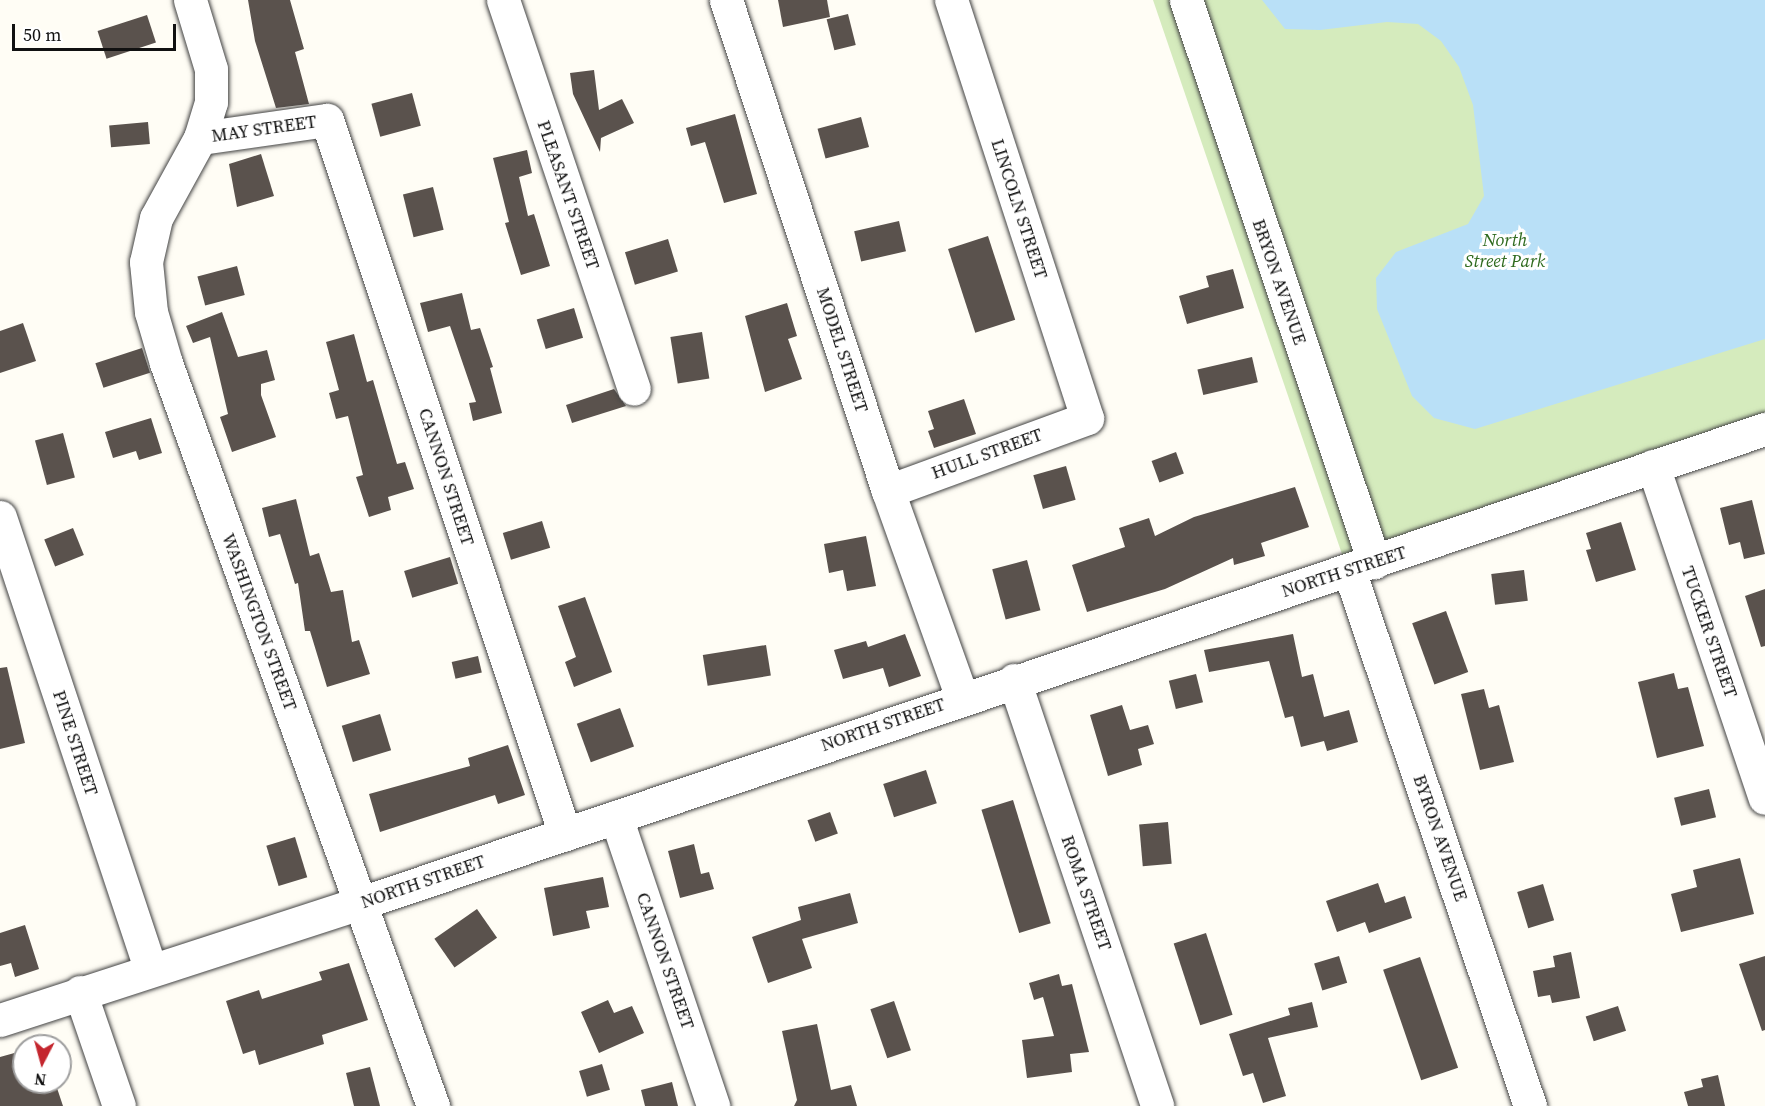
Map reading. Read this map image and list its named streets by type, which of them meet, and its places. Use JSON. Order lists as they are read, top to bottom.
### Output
{
  "streets": {
    "street": [
      "MAY STREET",
      "PLEASANT STREET",
      "LINCOLN STREET",
      "BRYON AVENUE",
      "MODEL STREET",
      "HULL STREET",
      "CANNON STREET",
      "NORTH STREET",
      "WASHINGTON STREET",
      "TUCKER STREET",
      "PINE STREET",
      "BYRON AVENUE",
      "ROMA STREET"
    ]
  },
  "crossings": [
    ["MAY STREET", "CANNON STREET"],
    ["MAY STREET", "WASHINGTON STREET"],
    ["LINCOLN STREET", "HULL STREET"],
    ["BRYON AVENUE", "NORTH STREET"],
    ["BRYON AVENUE", "BYRON AVENUE"],
    ["MODEL STREET", "HULL STREET"],
    ["MODEL STREET", "NORTH STREET"],
    ["CANNON STREET", "NORTH STREET"],
    ["NORTH STREET", "WASHINGTON STREET"],
    ["NORTH STREET", "TUCKER STREET"],
    ["NORTH STREET", "PINE STREET"],
    ["NORTH STREET", "BYRON AVENUE"],
    ["NORTH STREET", "ROMA STREET"]
  ],
  "parks": ["North Street Park"],
  "scale_bar": "50 m",
  "north": "bottom"
}
